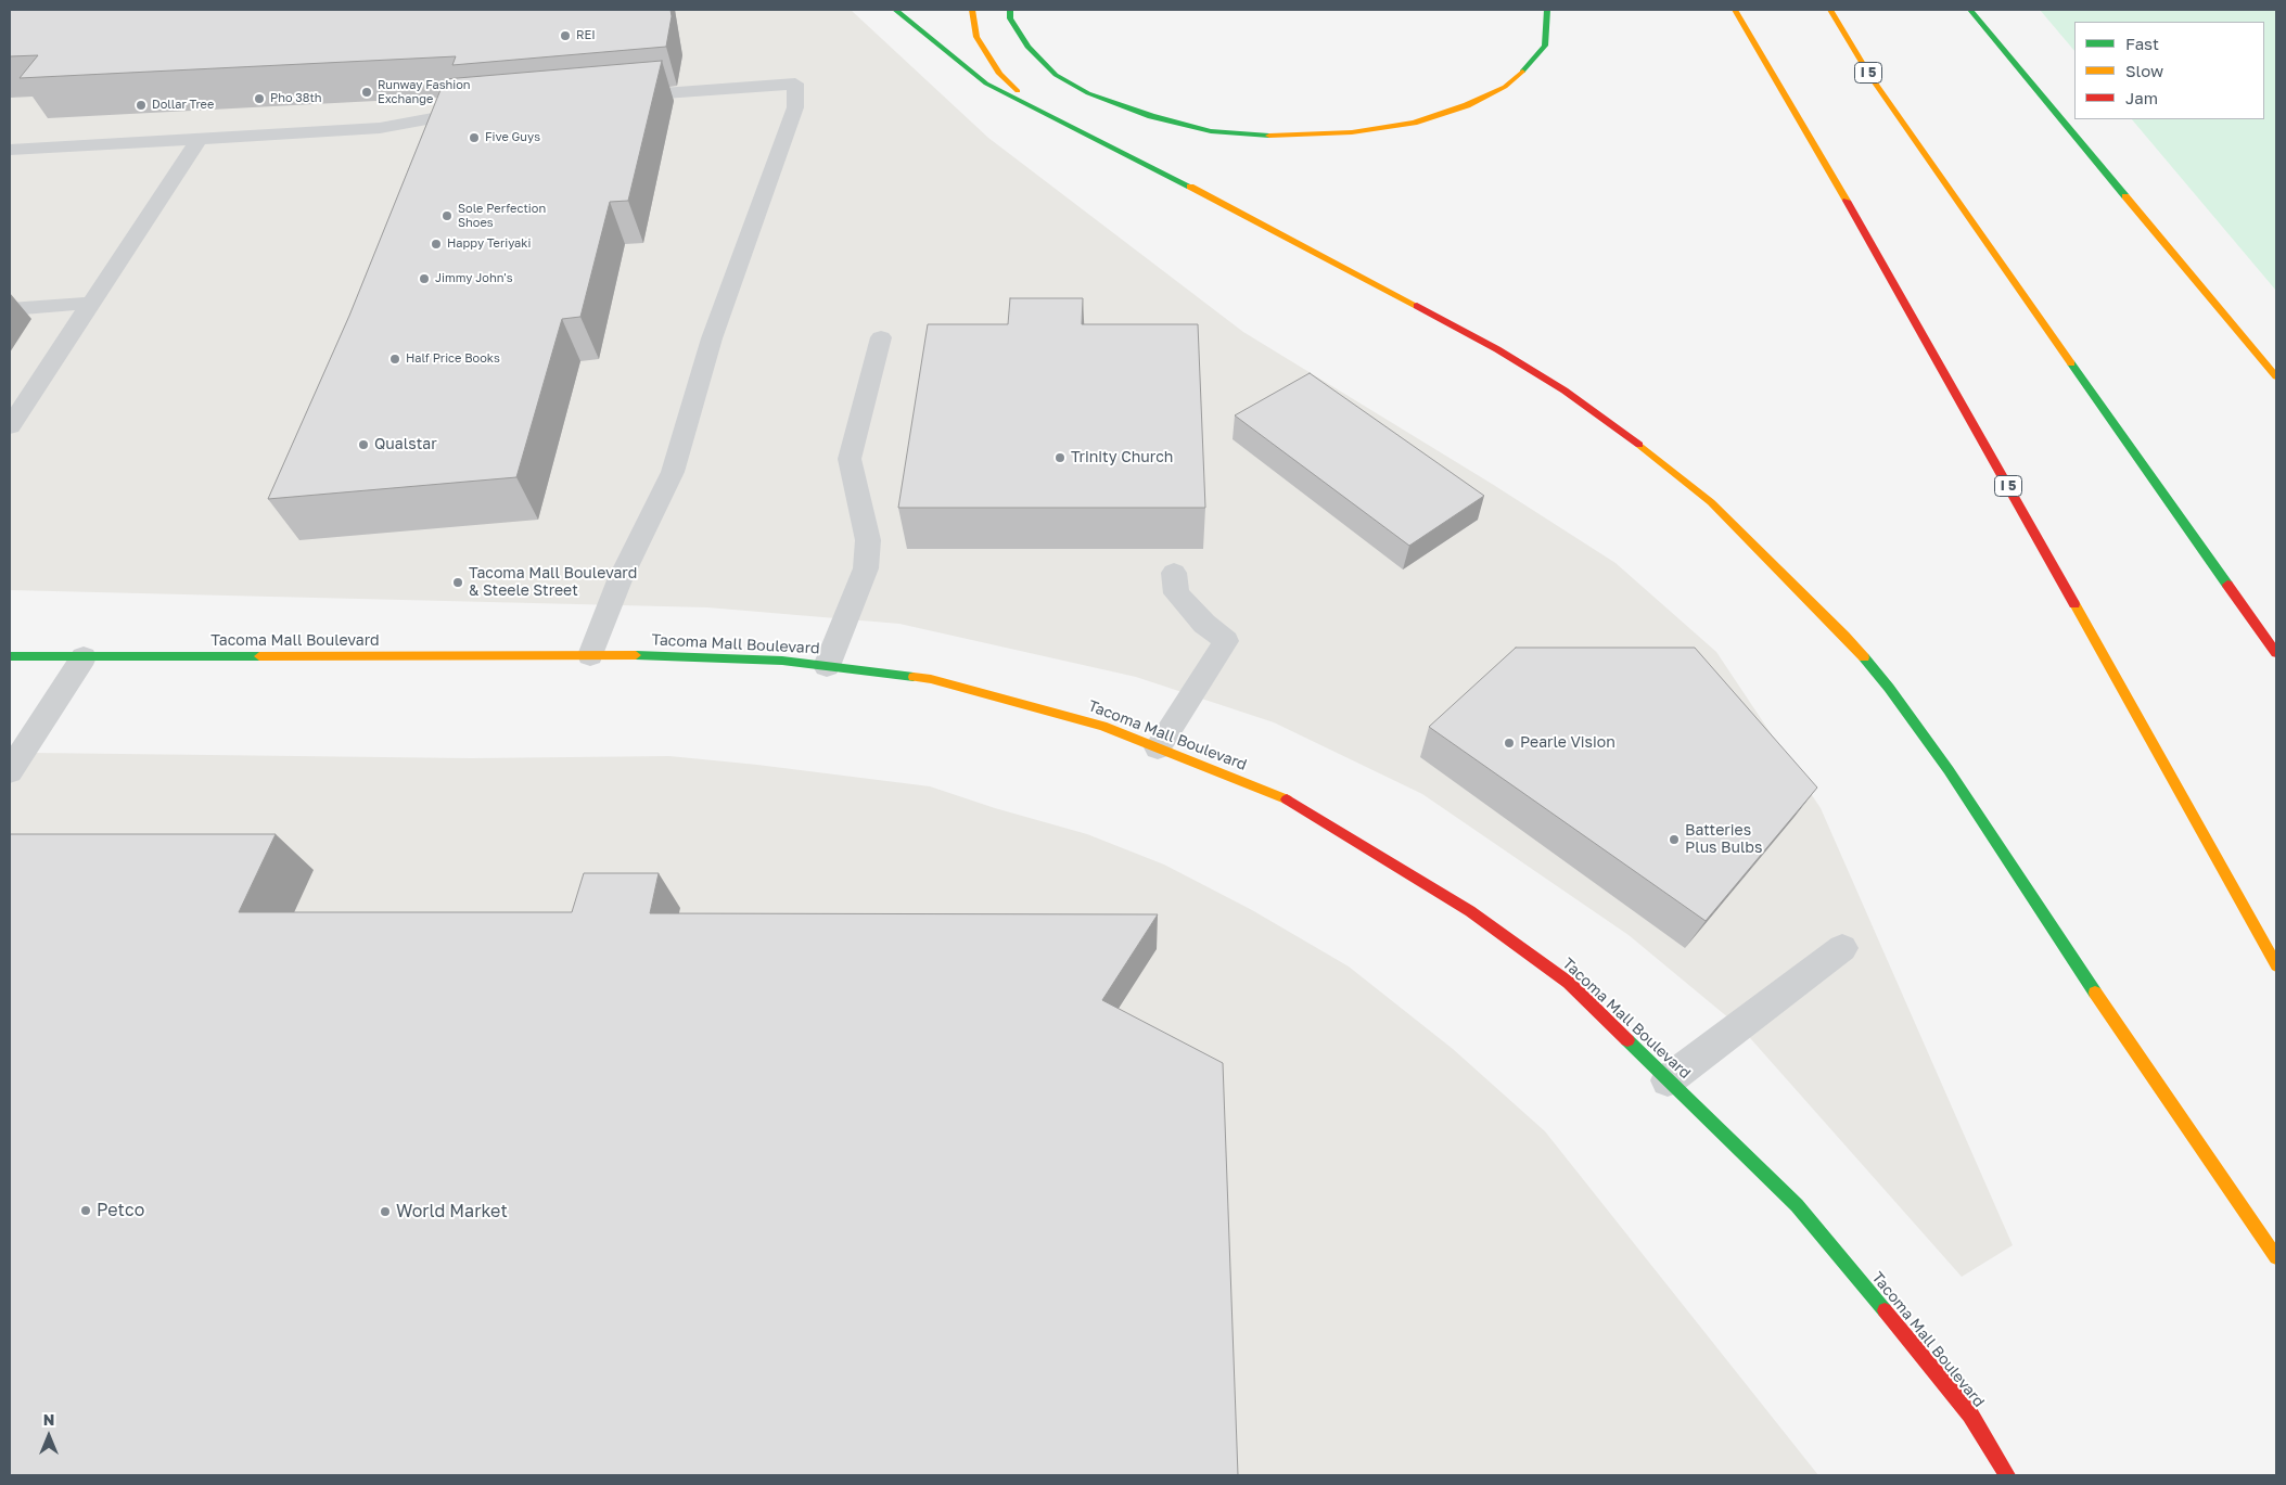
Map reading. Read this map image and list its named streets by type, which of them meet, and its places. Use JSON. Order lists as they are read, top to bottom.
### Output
{
  "streets": {
    "main road": ["I 5", "Tacoma Mall Boulevard"]
  },
  "places": [
    "REI",
    "Runway Fashion Exchange",
    "Pho 38th",
    "Dollar Tree",
    "Five Guys",
    "Sole Perfection Shoes",
    "Happy Teriyaki",
    "Jimmy John's",
    "Half Price Books",
    "Qualstar",
    "Trinity Church",
    "Tacoma Mall Boulevard & Steele Street",
    "Pearle Vision",
    "Batteries Plus Bulbs",
    "Petco",
    "World Market"
  ],
  "legend": ["Fast", "Slow", "Jam"],
  "north": "top"
}
